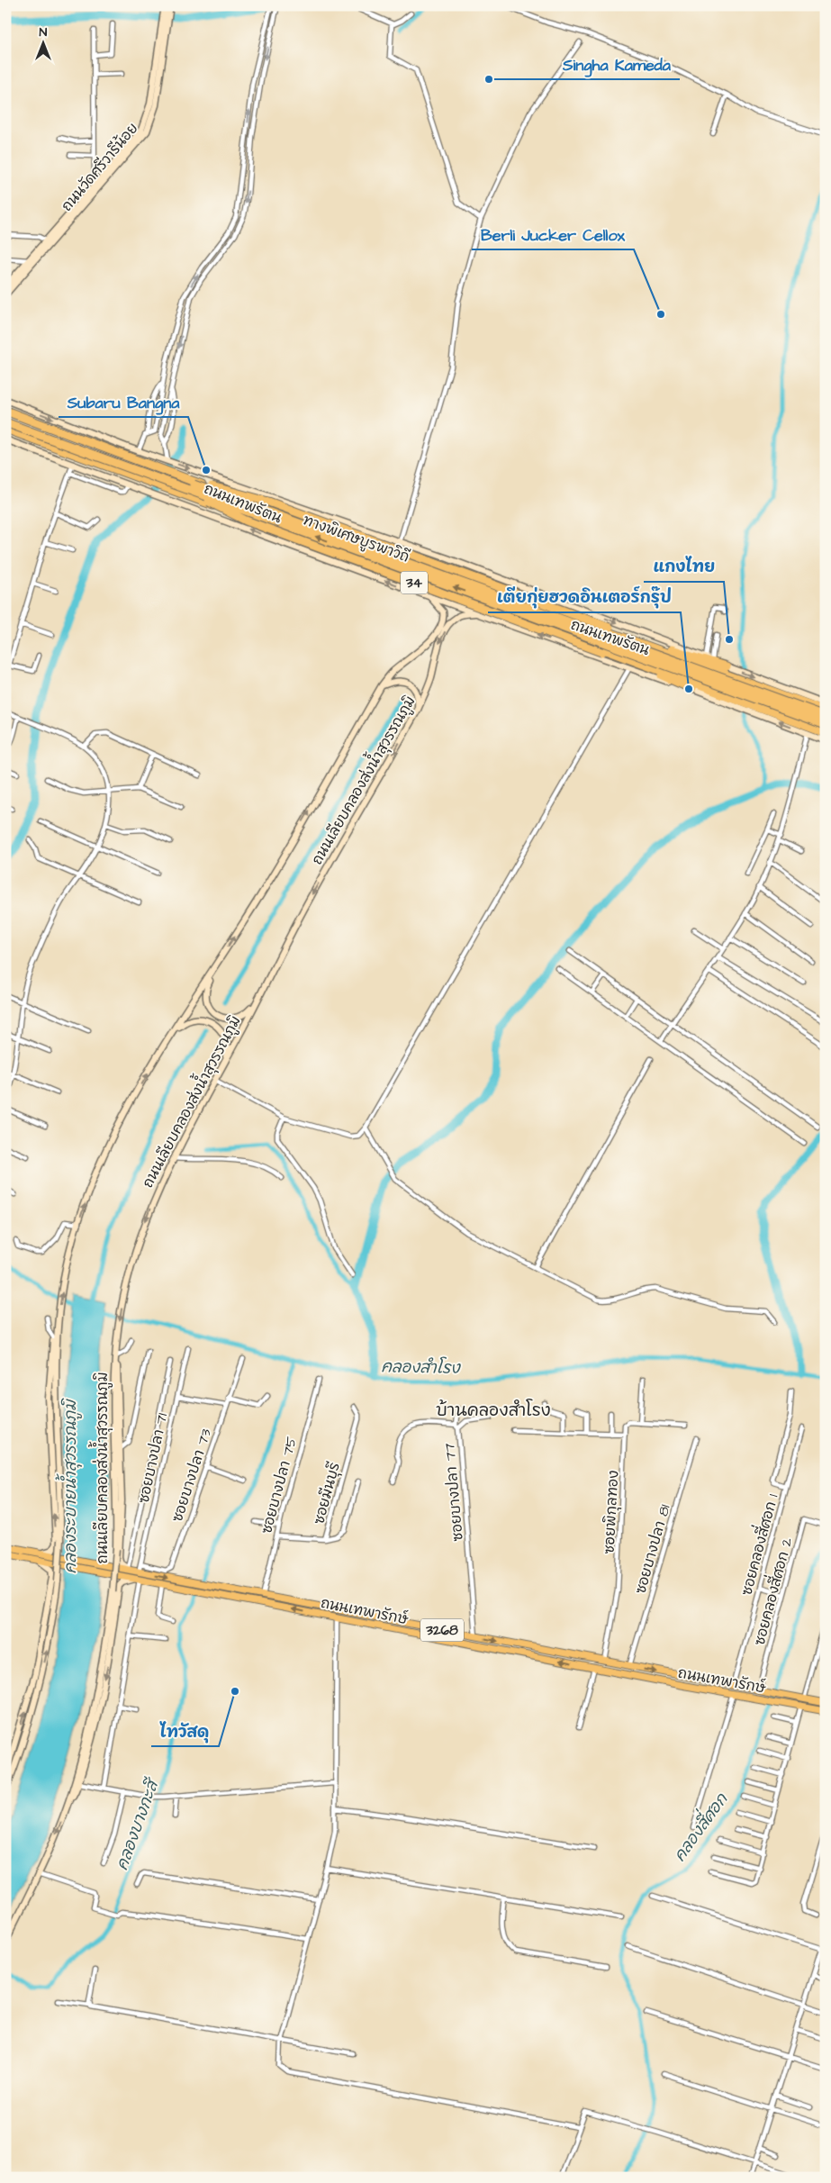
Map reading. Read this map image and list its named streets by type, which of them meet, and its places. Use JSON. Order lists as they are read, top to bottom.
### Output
{
  "streets": {
    "highway": ["ถนนเทพรัตน", "ทางพิเศษบูรพาวิถี", "34"],
    "main road": [
      "ถนนวัดศรีวารีน้อย",
      "ถนนเลียบคลองส่งน้ำสุวรรณภูมิ",
      "ถนนเทพารักษ์",
      "3268"
    ],
    "street": [
      "ซอยบางปลา 71",
      "ซอยบางปลา 73",
      "ซอยบางปลา 75",
      "ซอยบางปลา 77",
      "ซอยมีนบุรี",
      "ซอยพิกุลทอง",
      "ซอยคลองสี่ศอก 1",
      "ซอยบางปลา 81",
      "ซอยคลองสี่ศอก 2"
    ]
  },
  "crossings": [
    ["ถนนเทพรัตน", "ถนนเลียบคลองส่งน้ำสุวรรณภูมิ"],
    ["ซอยบางปลา 71", "ซอยบางปลา 73"],
    ["ซอยบางปลา 71", "ถนนเทพารักษ์"],
    ["ซอยบางปลา 75", "ซอยมีนบุรี"],
    ["ซอยบางปลา 75", "ถนนเทพารักษ์"],
    ["ซอยบางปลา 77", "ถนนเทพารักษ์"],
    ["ซอยพิกุลทอง", "ถนนเทพารักษ์"],
    ["ซอยคลองสี่ศอก 1", "ถนนเทพารักษ์"],
    ["ซอยบางปลา 81", "ถนนเทพารักษ์"],
    ["ซอยคลองสี่ศอก 2", "ถนนเทพารักษ์"]
  ],
  "districts": ["บ้านคลองสำโรง"],
  "water": [
    "คลองสำโรง",
    "คลองระบายน้ำสุวรรณภูมิ",
    "คลองบางกะสี",
    "คลองสี่ศอก"
  ],
  "places": [
    "Singha Kameda",
    "Berli Jucker Cellox",
    "Subaru Bangna",
    "แกงไทย",
    "เตียกุ่ยฮวดอินเตอร์กรุ๊ป",
    "ไทวัสดุ"
  ],
  "north": "top"
}
